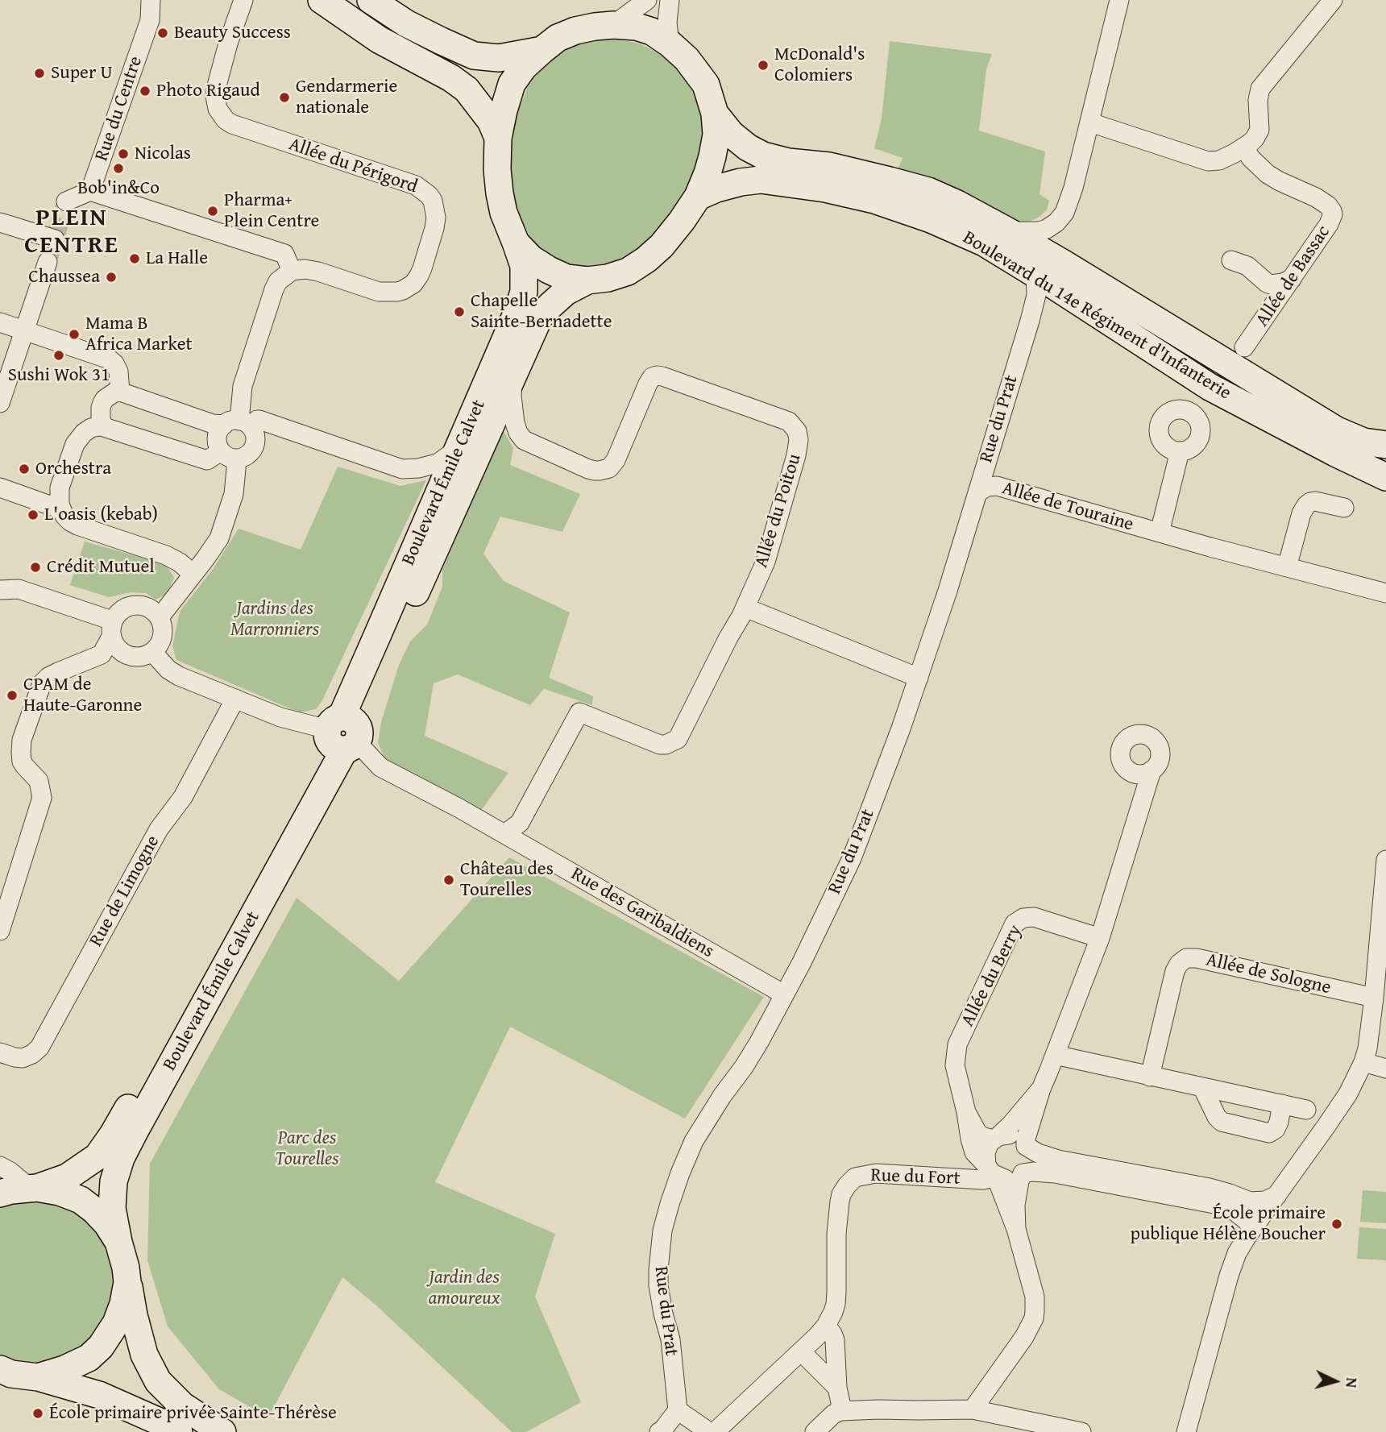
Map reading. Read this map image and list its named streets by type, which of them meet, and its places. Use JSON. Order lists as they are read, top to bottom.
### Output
{
  "streets": {
    "street": [
      "Rue du Centre",
      "Allée du Périgord",
      "Allée de Bassac",
      "Boulevard du 14e Régiment d'Infanterie",
      "Rue du Prat",
      "Boulevard Émile Calvet",
      "Allée de Touraine",
      "Allée du Poitou",
      "Rue de Limogne",
      "Rue des Garibaldiens",
      "Allée de Sologne",
      "Allée du Berry",
      "Rue du Fort"
    ]
  },
  "crossings": [
    ["Boulevard du 14e Régiment d'Infanterie", "Rue du Prat"],
    ["Rue du Prat", "Allée de Touraine"],
    ["Rue du Prat", "Rue des Garibaldiens"],
    ["Boulevard Émile Calvet", "Allée du Poitou"],
    ["Boulevard Émile Calvet", "Rue des Garibaldiens"],
    ["Allée du Poitou", "Rue des Garibaldiens"],
    ["Allée du Berry", "Rue du Fort"]
  ],
  "districts": ["PLEIN CENTRE"],
  "parks": ["Jardins des Marronniers", "Parc des Tourelles", "Jardin des amoureux"],
  "places": [
    "Beauty Success",
    "McDonald's Colomiers",
    "Super U",
    "Photo Rigaud",
    "Gendarmerie nationale",
    "Nicolas",
    "Bob'in&Co",
    "Pharma+ Plein Centre",
    "La Halle",
    "Chaussea",
    "Chapelle Sainte-Bernadette",
    "Mama B Africa Market",
    "Sushi Wok 31",
    "Orchestra",
    "L'oasis (kebab)",
    "Crédit Mutuel",
    "CPAM de Haute-Garonne",
    "Château des Tourelles",
    "École primaire publique Hélène Boucher",
    "École primaire privée Sainte-Thérèse"
  ],
  "north": "right"
}
